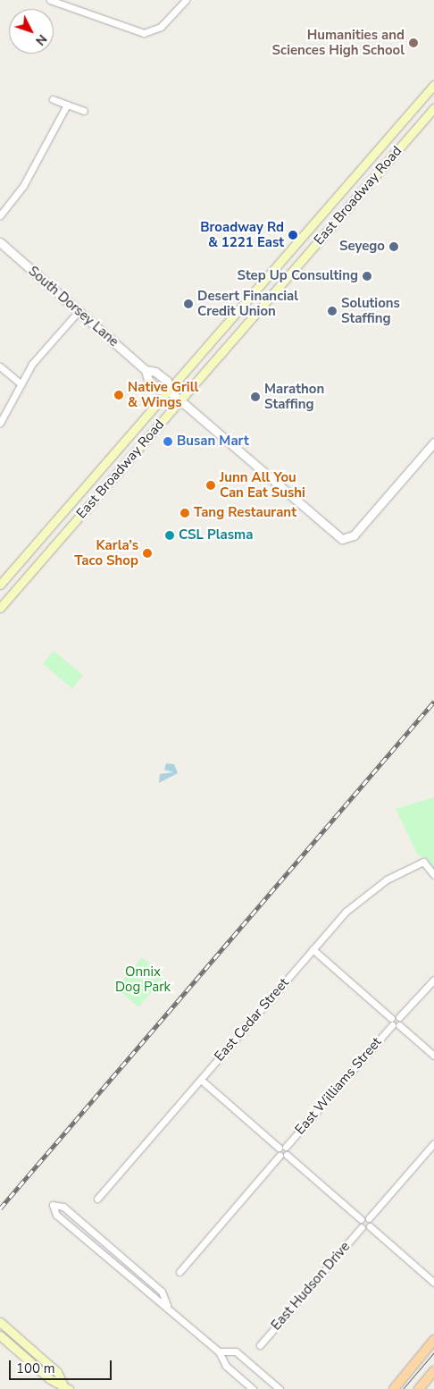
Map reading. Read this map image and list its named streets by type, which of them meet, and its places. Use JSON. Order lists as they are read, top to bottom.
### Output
{
  "streets": {
    "main road": ["East Broadway Road"],
    "street": [
      "South Dorsey Lane",
      "East Cedar Street",
      "East Williams Street",
      "East Hudson Drive"
    ]
  },
  "crossings": [
    ["East Broadway Road", "South Dorsey Lane"]
  ],
  "parks": ["Onnix Dog Park"],
  "places": [
    "Humanities and Sciences High School",
    "Broadway Rd & 1221 East",
    "Seyego",
    "Step Up Consulting",
    "Desert Financial Credit Union",
    "Solutions Staffing",
    "Native Grill & Wings",
    "Marathon Staffing",
    "Busan Mart",
    "Junn All You Can Eat Sushi",
    "Tang Restaurant",
    "CSL Plasma",
    "Karla’s Taco Shop"
  ],
  "scale_bar": "100 m",
  "north": "bottom right"
}
